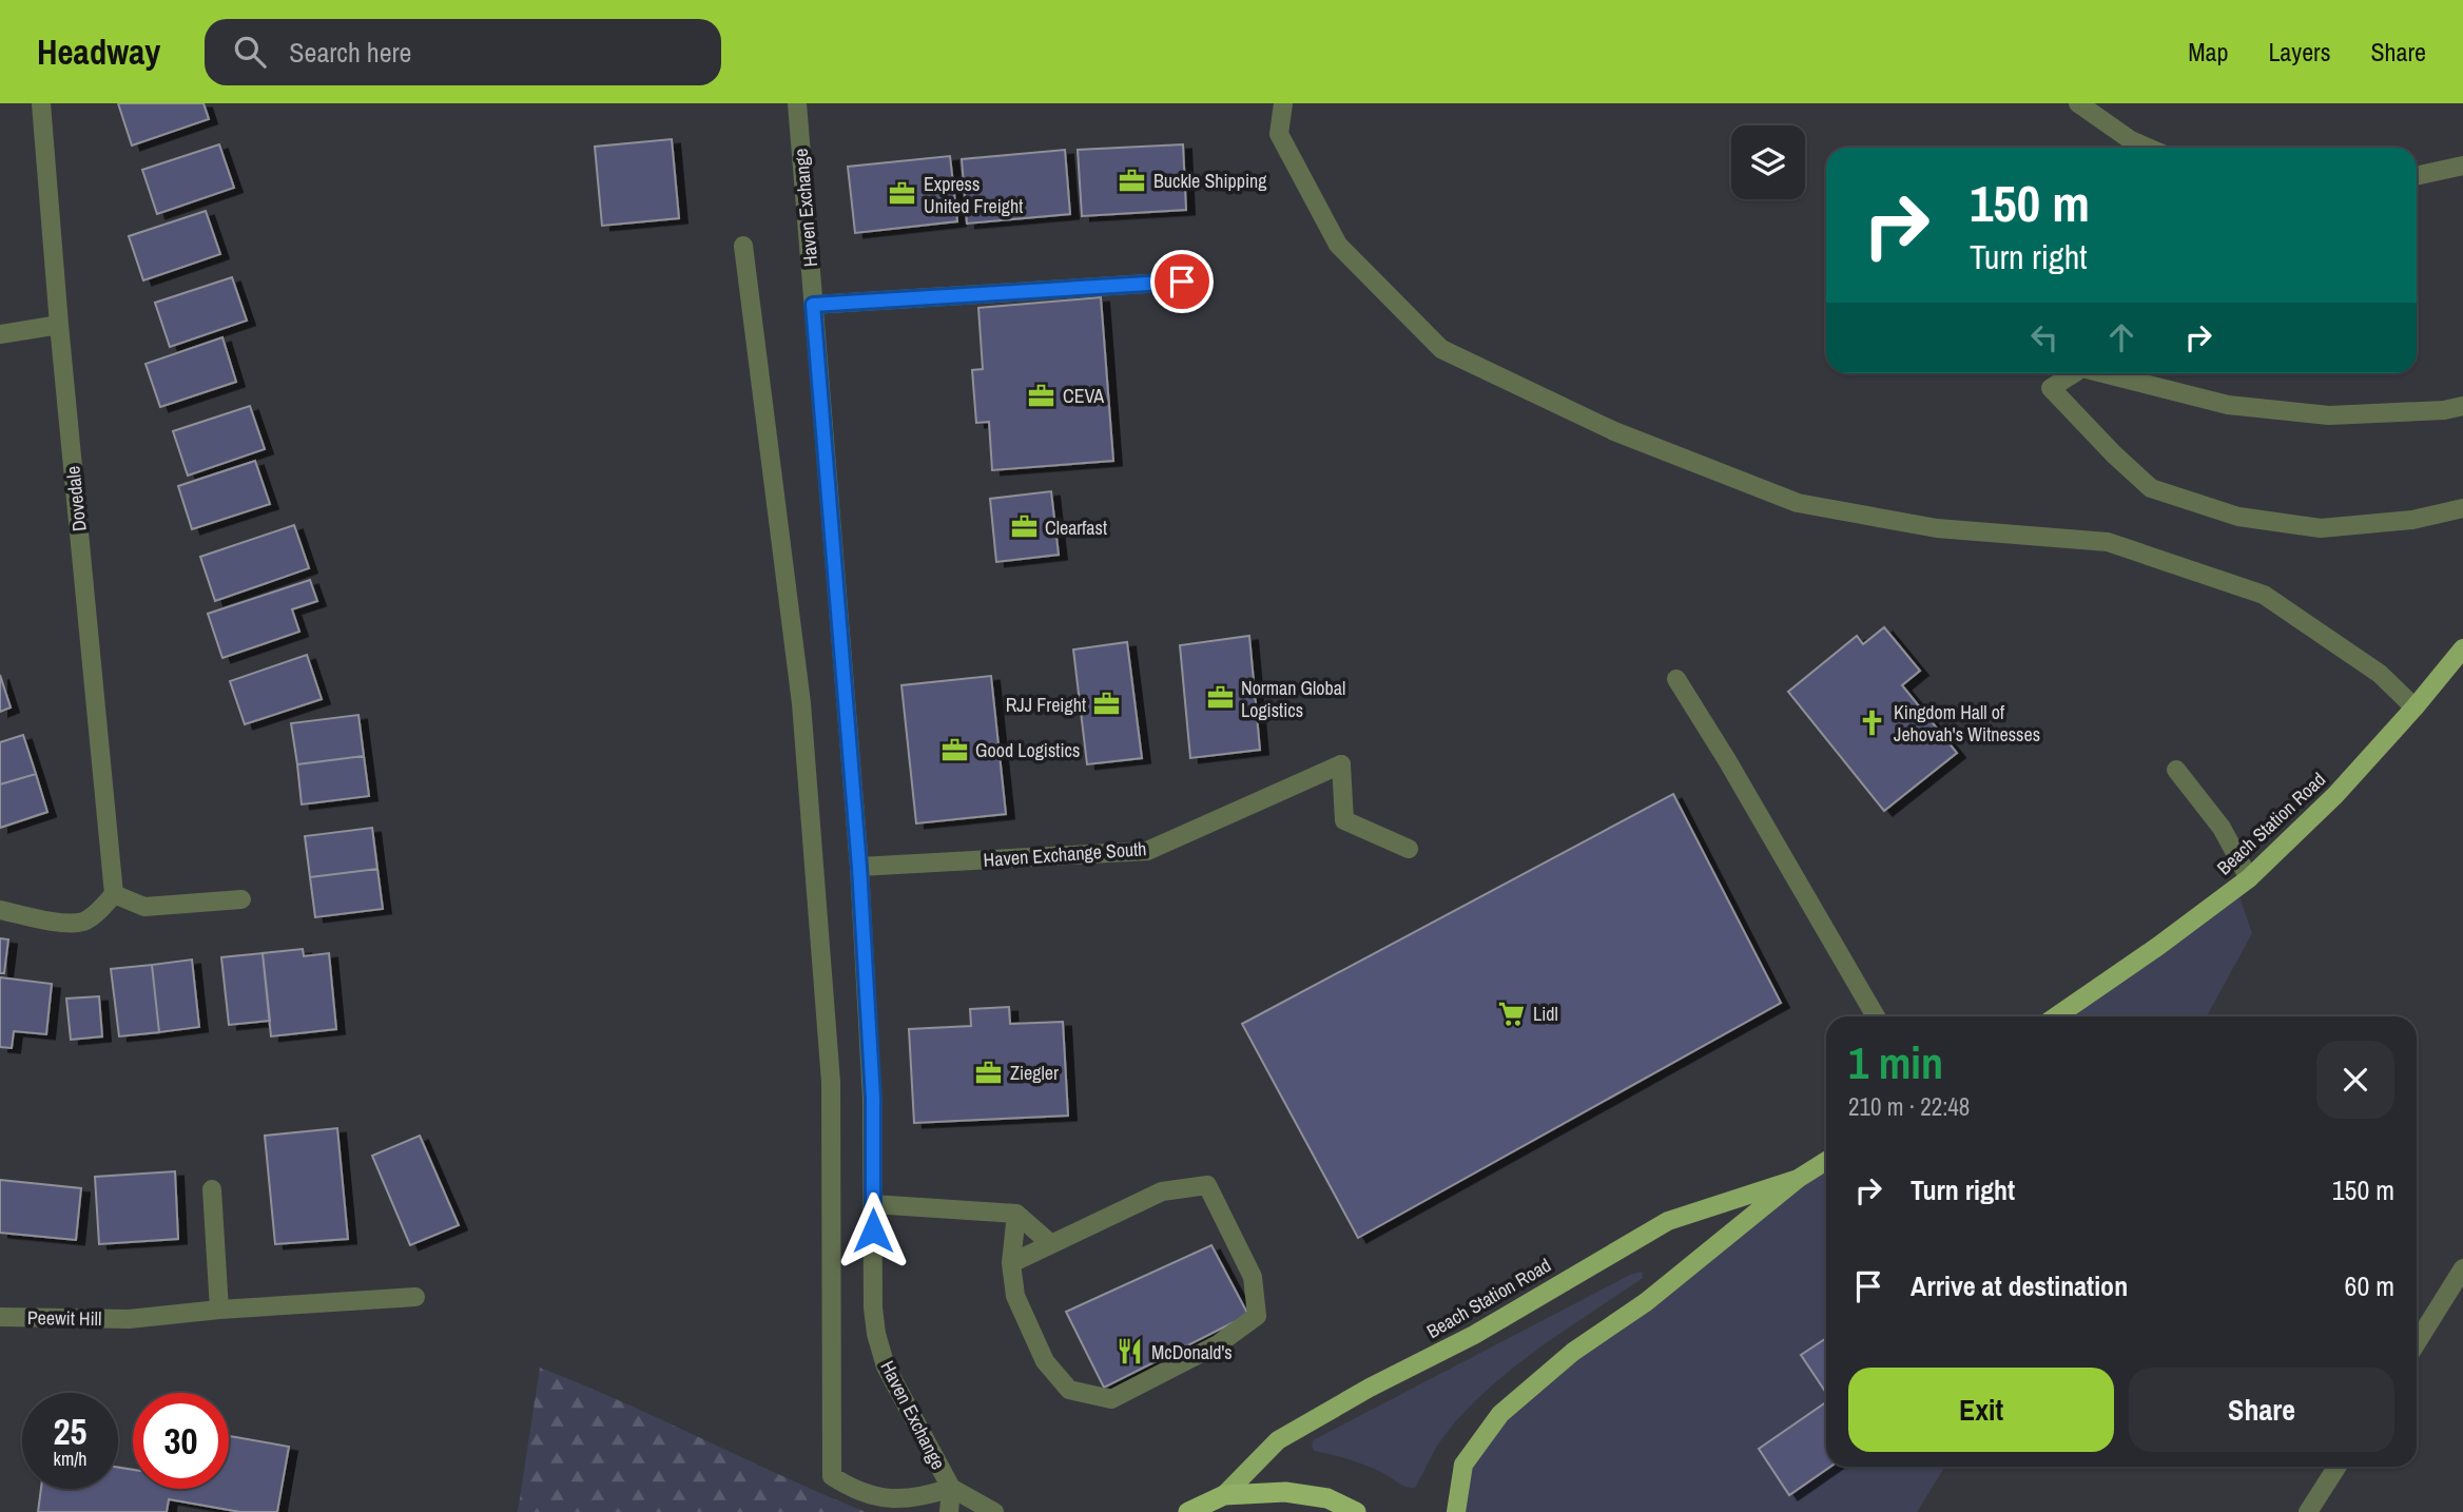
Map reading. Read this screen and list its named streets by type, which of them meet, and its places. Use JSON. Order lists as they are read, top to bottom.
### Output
{
  "streets": {
    "main road": ["Beach Station Road"],
    "street": [
      "Haven Exchange",
      "Dovedale",
      "Haven Exchange South",
      "Peewit Hill"
    ]
  },
  "crossings": [
    ["Haven Exchange", "Haven Exchange South"]
  ],
  "places": {
    "office": [
      "Buckle Shipping",
      "Express United Freight",
      "CEVA",
      "Clearfast",
      "Norman Global Logistics",
      "RJJ Freight",
      "Good Logistics",
      "Ziegler"
    ],
    "church": ["Kingdom Hall of Jehovah's Witnesses"],
    "supermarket": ["Lidl"],
    "restaurant": ["McDonald's"]
  },
  "page": {
    "header": "Headway",
    "search": "Search here",
    "nav": ["Map", "Layers", "Share"],
    "turn": ["150 m", "Turn right"],
    "heading": ["1 min", "210 m · 22:48"],
    "list": [
      {
        "name": "Turn right",
        "value": "150 m"
      },
      {
        "name": "Arrive at destination",
        "value": "60 m"
      }
    ],
    "buttons": ["Exit", "Share"],
    "speed": "25 km/h",
    "limit": "30"
  }
}
